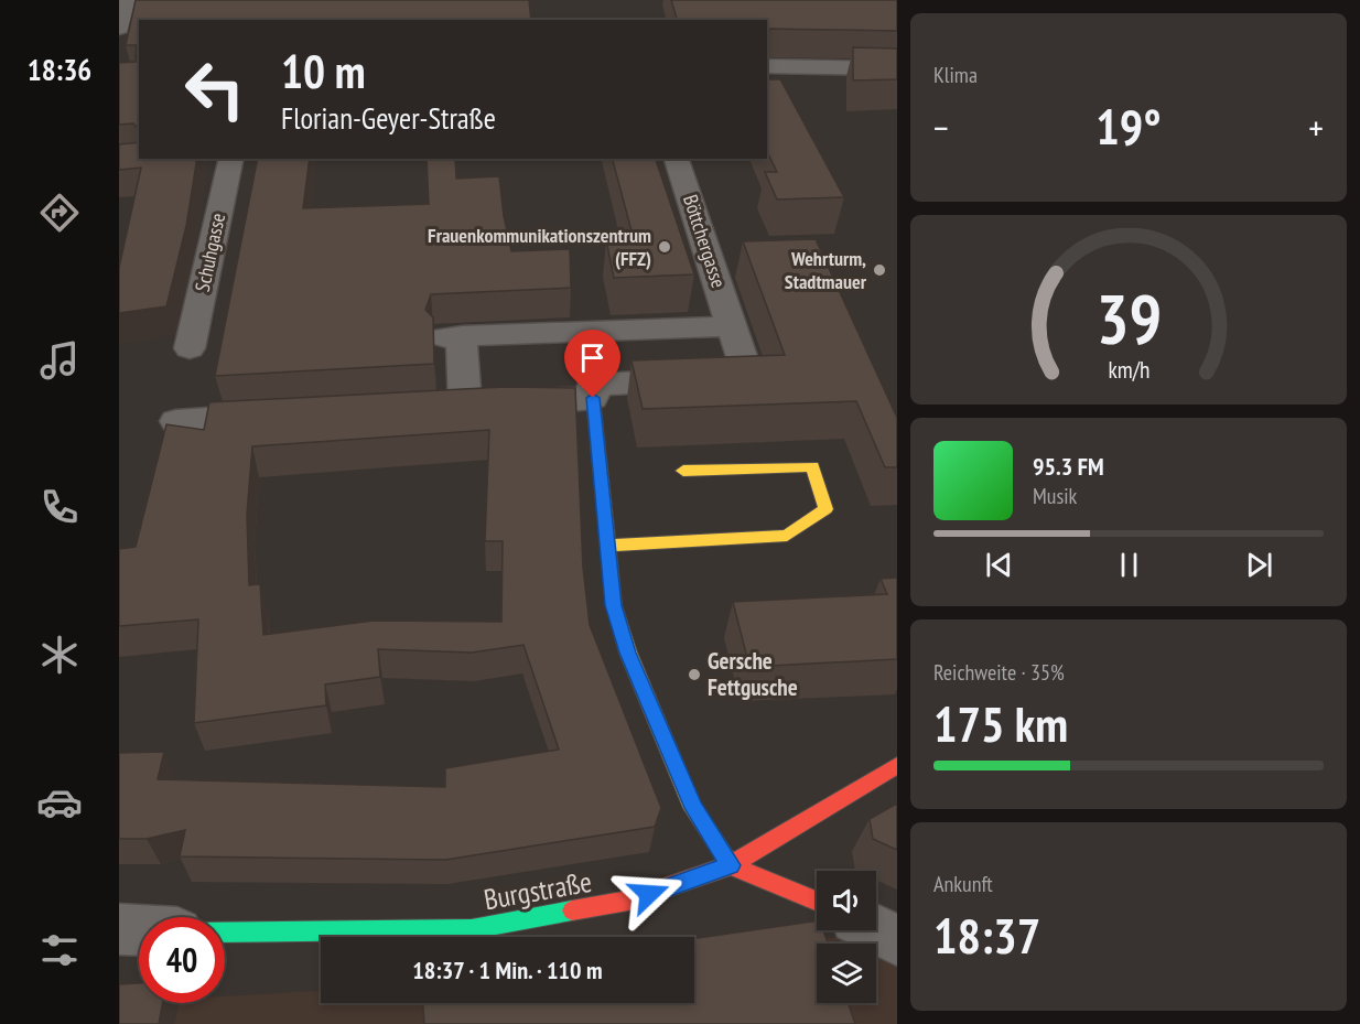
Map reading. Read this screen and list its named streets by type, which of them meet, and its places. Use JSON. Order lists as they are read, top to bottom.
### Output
{
  "streets": {
    "street": ["Böttchergasse", "Schuhgasse", "Burgstraße"]
  },
  "places": ["Frauenkommunikationszentrum (FFZ)", "Wehrturm, Stadtmauer", "Gersche Fettgusche"],
  "page": {
    "tabs": "18:36",
    "tile": [
      "Klima",
      ["Reichweite · 35%", "175 km"],
      ["Ankunft", "18:37"]
    ],
    "turn": ["10 m", "Florian-Geyer-Straße"],
    "heat": ["−", "19°", "+"],
    "song": ["95.3 FM", "Musik"],
    "limit": "40",
    "trip": "18:37 · 1 Min. · 110 m",
    "gauge": ["39", "km/h"]
  }
}
